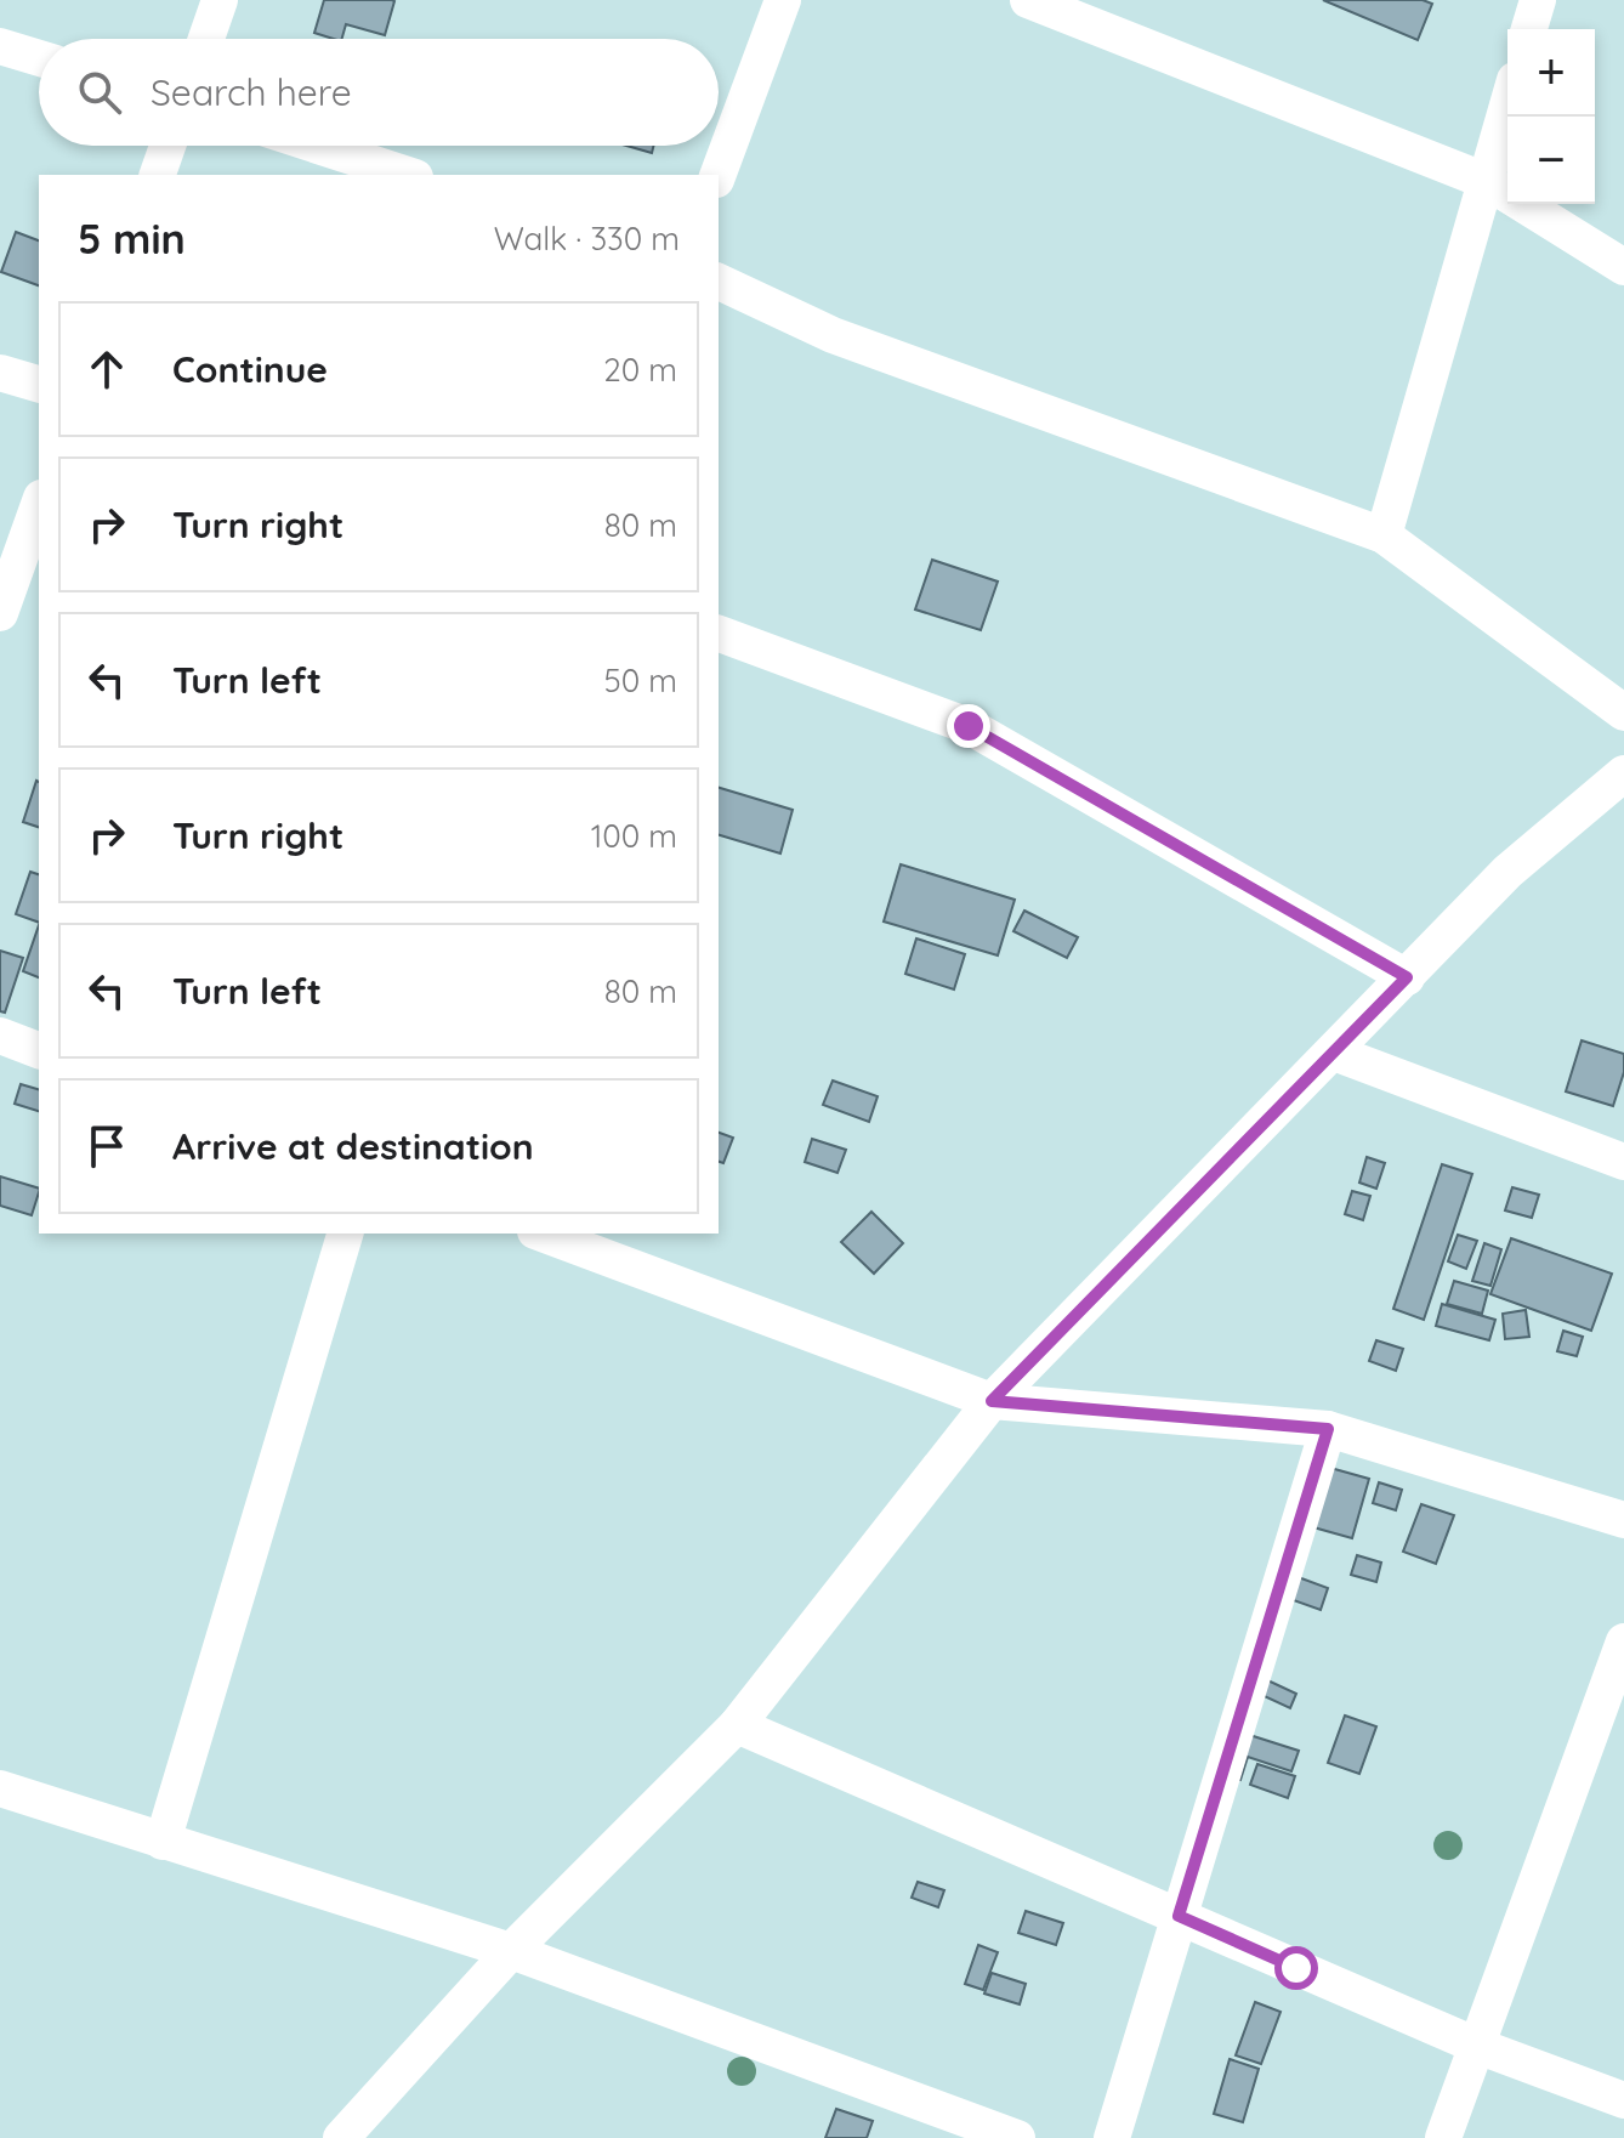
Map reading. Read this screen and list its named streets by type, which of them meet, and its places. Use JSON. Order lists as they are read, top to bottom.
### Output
{
  "page": {
    "map_buttons": ["+", "−"],
    "search": "Search here",
    "heading": ["5 min", "Walk · 330 m"],
    "list": [
      ["Continue", "20 m"],
      ["Turn right", "80 m"],
      ["Turn left", "50 m"],
      ["Turn right", "100 m"],
      ["Turn left", "80 m"],
      "Arrive at destination"
    ]
  }
}
